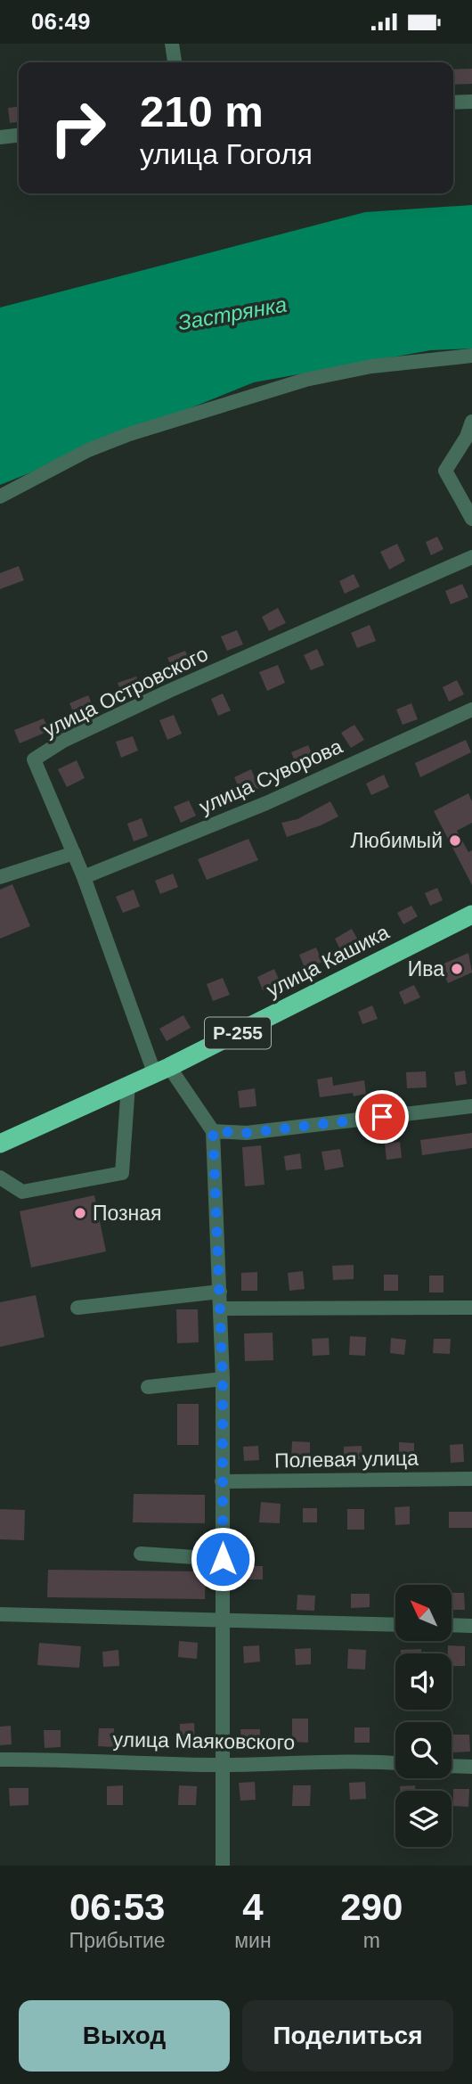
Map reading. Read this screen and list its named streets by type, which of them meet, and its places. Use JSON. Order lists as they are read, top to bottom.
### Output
{
  "streets": {
    "highway": ["улица Кашика", "Р-255"],
    "street": [
      "улица Островского",
      "улица Суворова",
      "Полевая улица",
      "улица Маяковского"
    ]
  },
  "crossings": [
    ["улица Островского", "улица Суворова"],
    ["улица Островского", "улица Кашика"]
  ],
  "water": ["Застрянка"],
  "places": ["Любимый", "Ива", "Позная"],
  "north": "top left",
  "page": {
    "status": "06:49",
    "turn": ["210 m", "улица Гоголя"],
    "eta": [
      "06:53",
      "Прибытие",
      "4",
      "мин",
      "290",
      "m"
    ],
    "buttons": ["Выход", "Поделиться"]
  }
}
